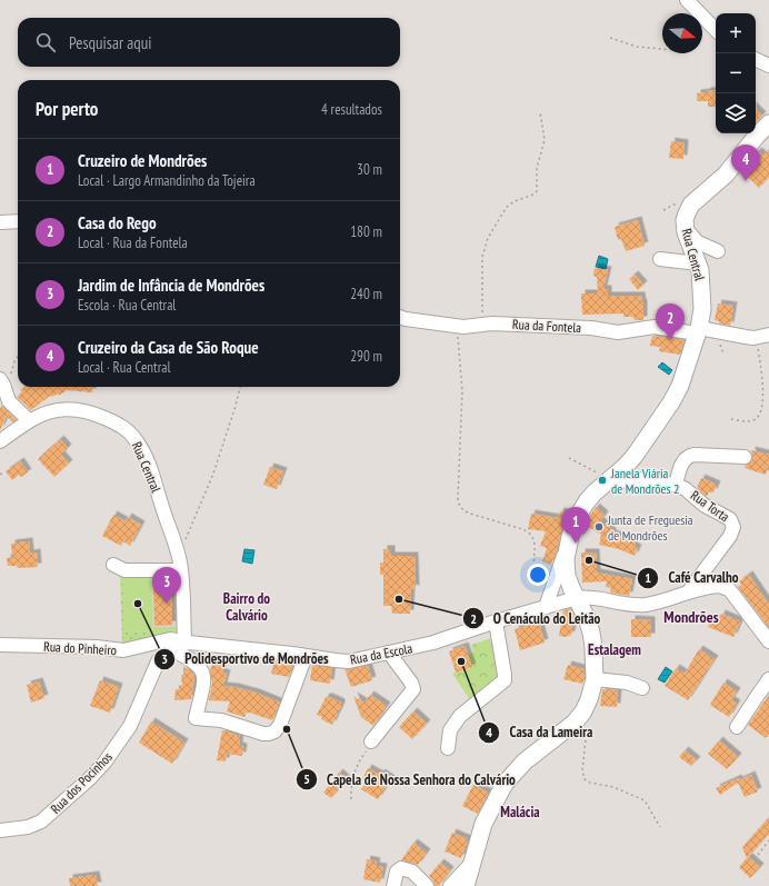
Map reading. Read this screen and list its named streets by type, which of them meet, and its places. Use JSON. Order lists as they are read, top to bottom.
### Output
{
  "streets": {
    "main road": ["Rua Central"],
    "street": [
      "Rua da Fontela",
      "Rua Torta",
      "Rua do Pinheiro",
      "Rua da Escola",
      "Rua dos Pocinhos"
    ]
  },
  "crossings": [
    ["Rua Central", "Rua da Fontela"],
    ["Rua Central", "Rua Torta"],
    ["Rua Central", "Rua do Pinheiro"],
    ["Rua Central", "Rua da Escola"],
    ["Rua Torta", "Rua da Escola"],
    ["Rua do Pinheiro", "Rua da Escola"]
  ],
  "districts": [
    "Bairro do Calvário",
    "Mondrões",
    "Estalagem",
    "Malácia"
  ],
  "places": [
    "Janela Viária de Mondrões 2",
    "Junta de Freguesia de Mondrões",
    "Café Carvalho",
    "O Cenáculo do Leitão",
    "Polidesportivo de Mondrões",
    "Casa da Lameira",
    "Capela de Nossa Senhora do Calvário"
  ],
  "north": "right",
  "page": {
    "map_buttons": ["+", "−"],
    "search": "Pesquisar aqui",
    "heading": ["Por perto", "4 resultados"],
    "list": [
      {
        "mark": "1",
        "name": "Cruzeiro de Mondrões",
        "note": "Local · Largo Armandinho da Tojeira",
        "value": "30 m"
      },
      {
        "mark": "2",
        "name": "Casa do Rego",
        "note": "Local · Rua da Fontela",
        "value": "180 m"
      },
      {
        "mark": "3",
        "name": "Jardim de Infância de Mondrões",
        "note": "Escola · Rua Central",
        "value": "240 m"
      },
      {
        "mark": "4",
        "name": "Cruzeiro da Casa de São Roque",
        "note": "Local · Rua Central",
        "value": "290 m"
      }
    ],
    "pins": [
      "4",
      "2",
      "1",
      "3"
    ]
  }
}
